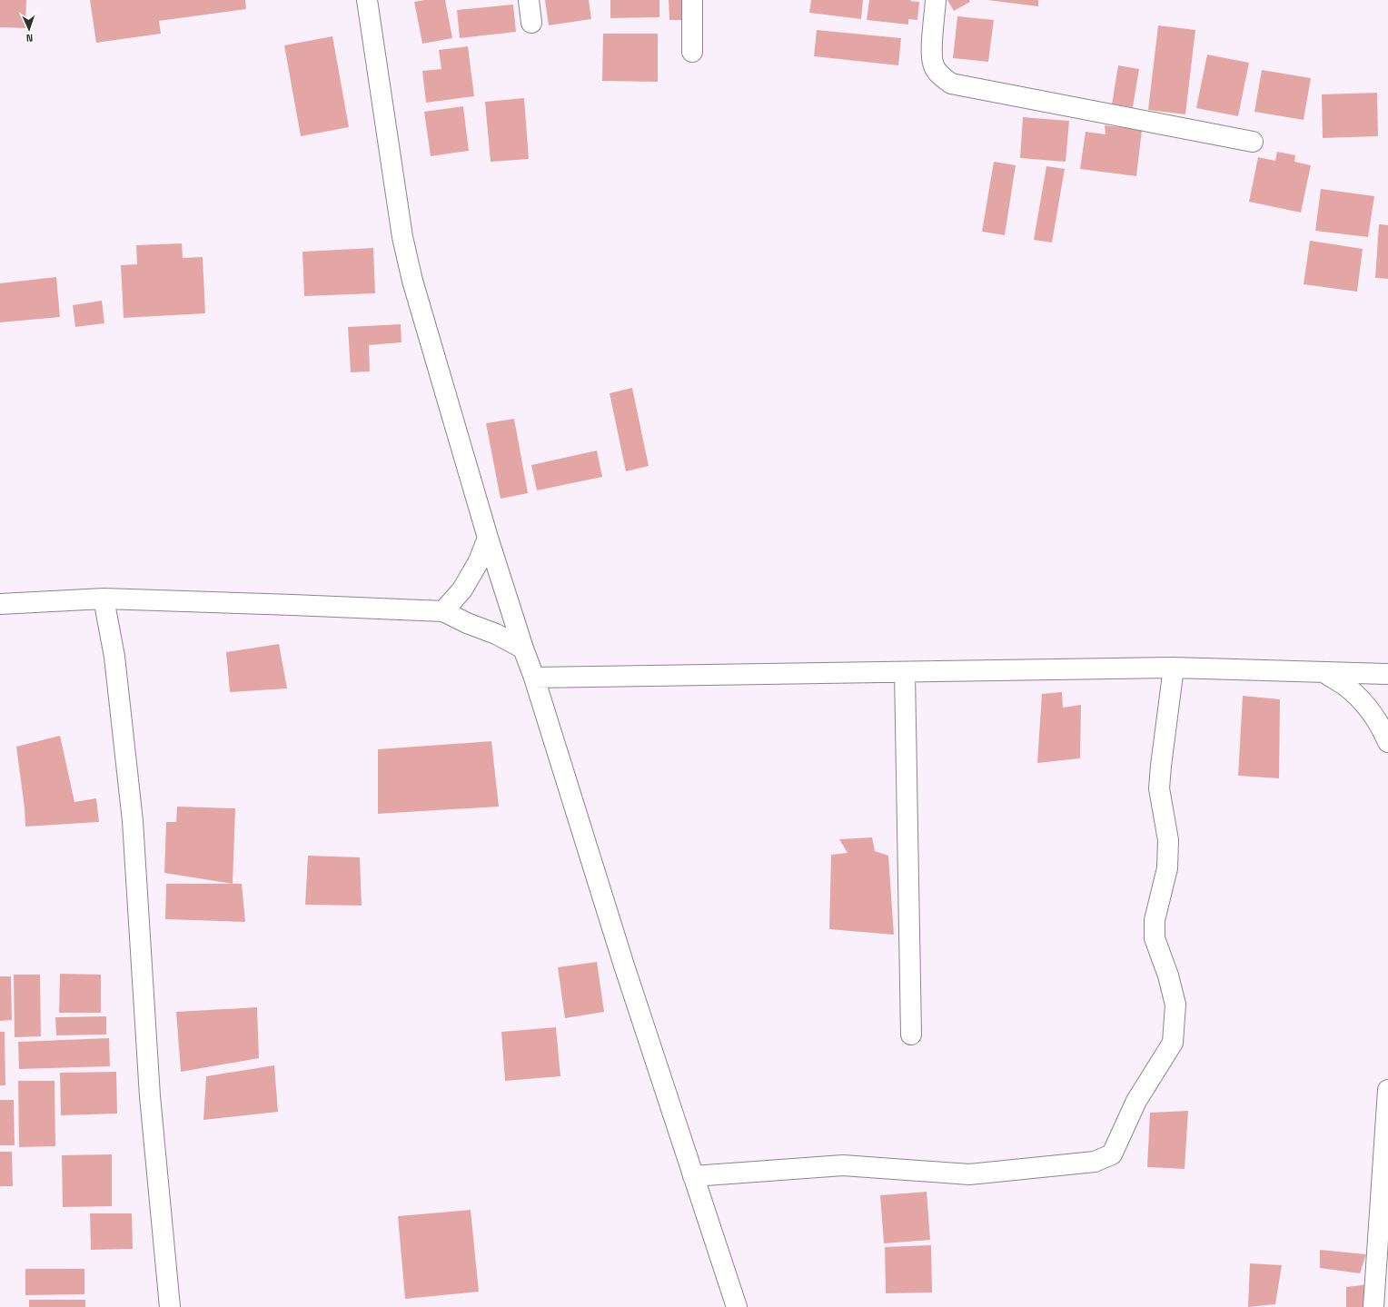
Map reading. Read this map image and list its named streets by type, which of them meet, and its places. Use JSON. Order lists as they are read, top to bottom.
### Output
{
  "north": "bottom"
}
